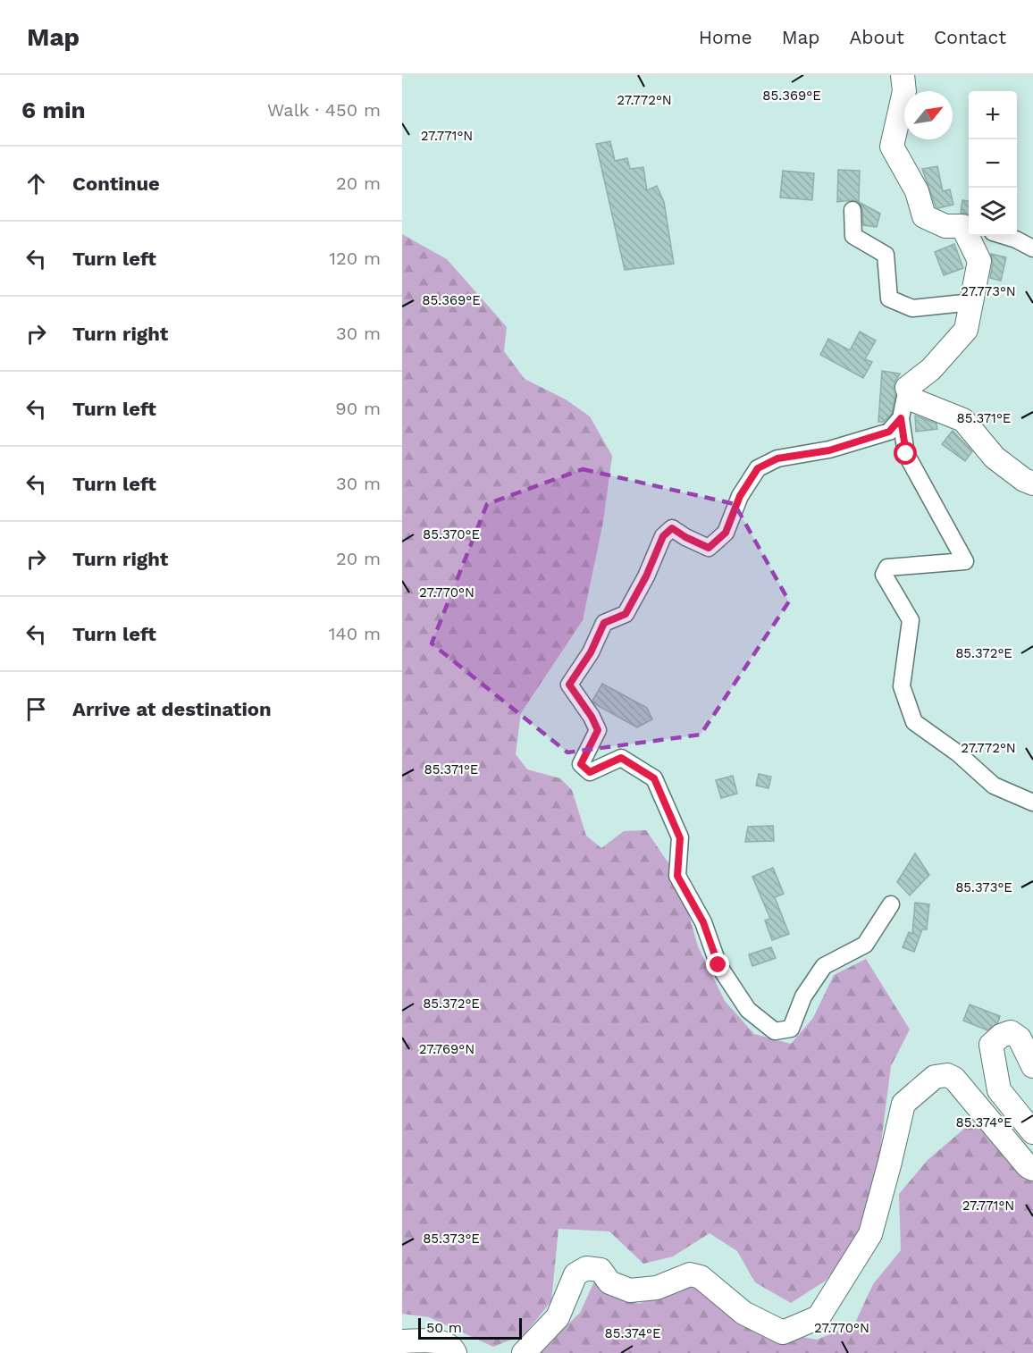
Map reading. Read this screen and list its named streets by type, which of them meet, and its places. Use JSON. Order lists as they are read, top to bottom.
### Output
{
  "scale_bar": "50 m",
  "north": "top right",
  "page": {
    "header": "Map",
    "nav": [
      "Home",
      "Map",
      "About",
      "Contact"
    ],
    "heading": ["6 min", "Walk · 450 m"],
    "map_buttons": ["+", "−"],
    "list": [
      ["Continue", "20 m"],
      ["Turn left", "120 m"],
      ["Turn right", "30 m"],
      ["Turn left", "90 m"],
      ["Turn left", "30 m"],
      ["Turn right", "20 m"],
      ["Turn left", "140 m"],
      "Arrive at destination"
    ],
    "scale": "50 m"
  },
  "coordinates": [
    "85.369°E",
    "27.772°N",
    "27.771°N",
    "27.773°N",
    "85.371°E",
    "85.370°E",
    "27.770°N",
    "85.372°E",
    "85.373°E",
    "27.769°N",
    "85.374°E"
  ]
}
